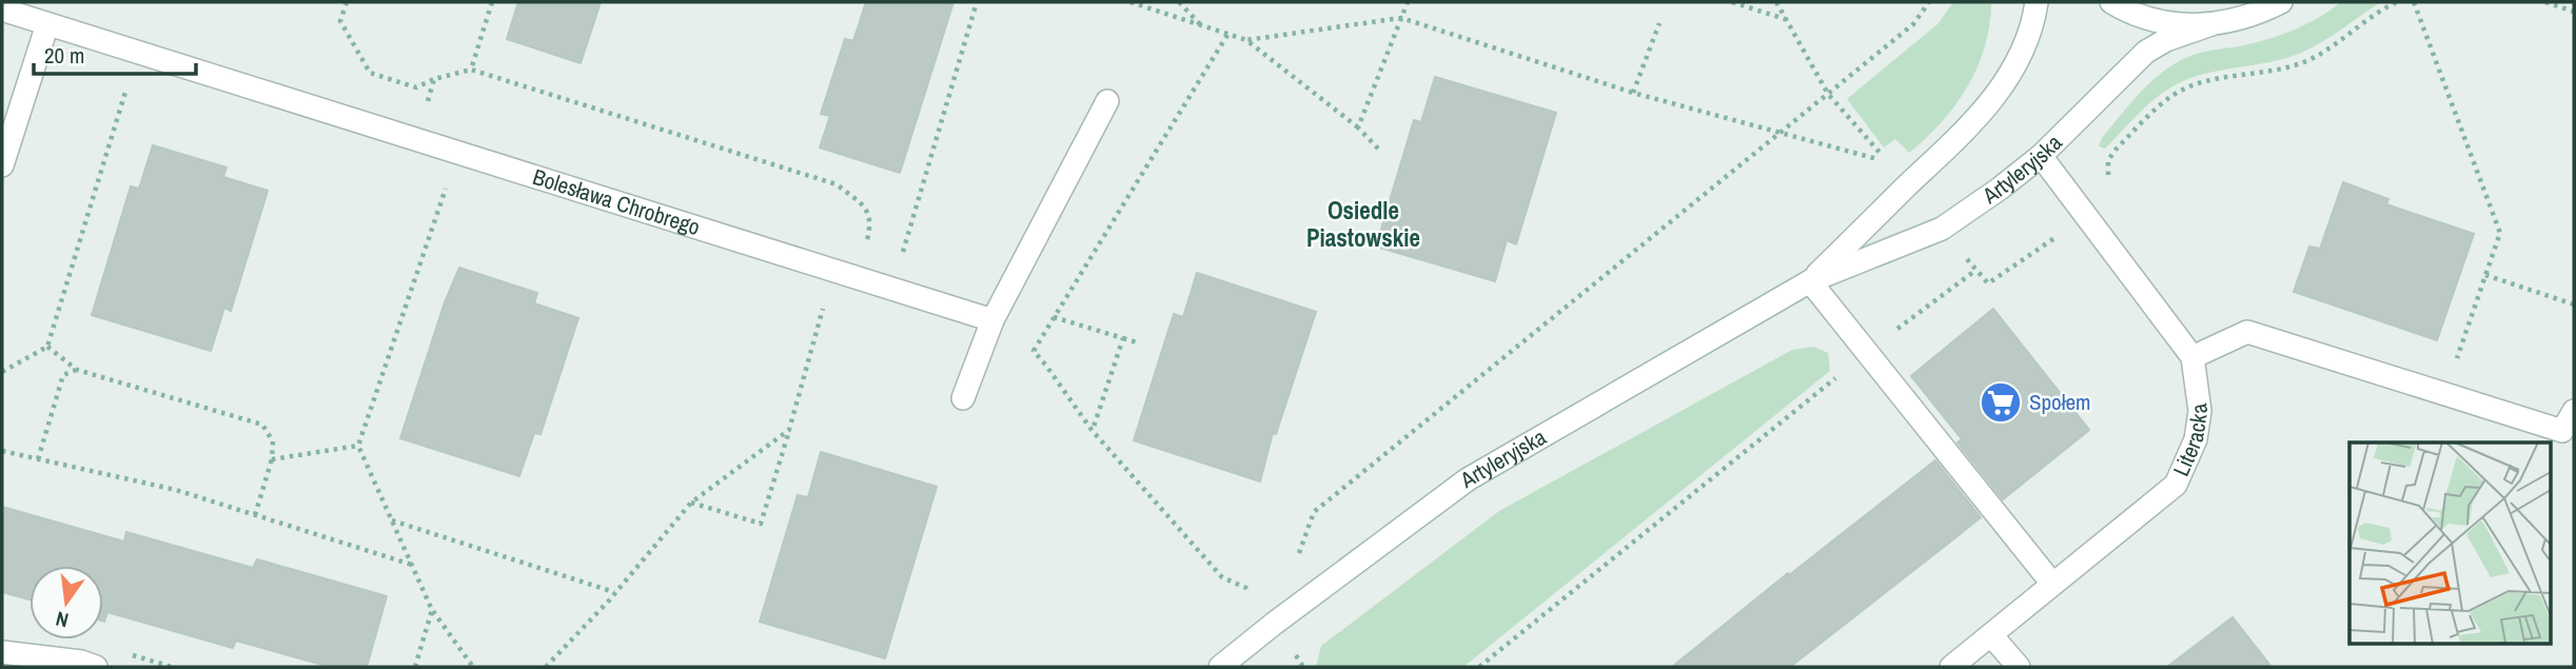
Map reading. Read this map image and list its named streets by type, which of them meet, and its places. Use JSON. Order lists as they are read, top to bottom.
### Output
{
  "streets": {
    "street": ["Artyleryjska", "Bolesława Chrobrego", "Literacka"]
  },
  "crossings": [
    ["Artyleryjska", "Literacka"]
  ],
  "districts": ["Osiedle Piastowskie"],
  "places": {
    "supermarket": ["Społem"]
  },
  "scale_bar": "20 m",
  "north": "bottom"
}
